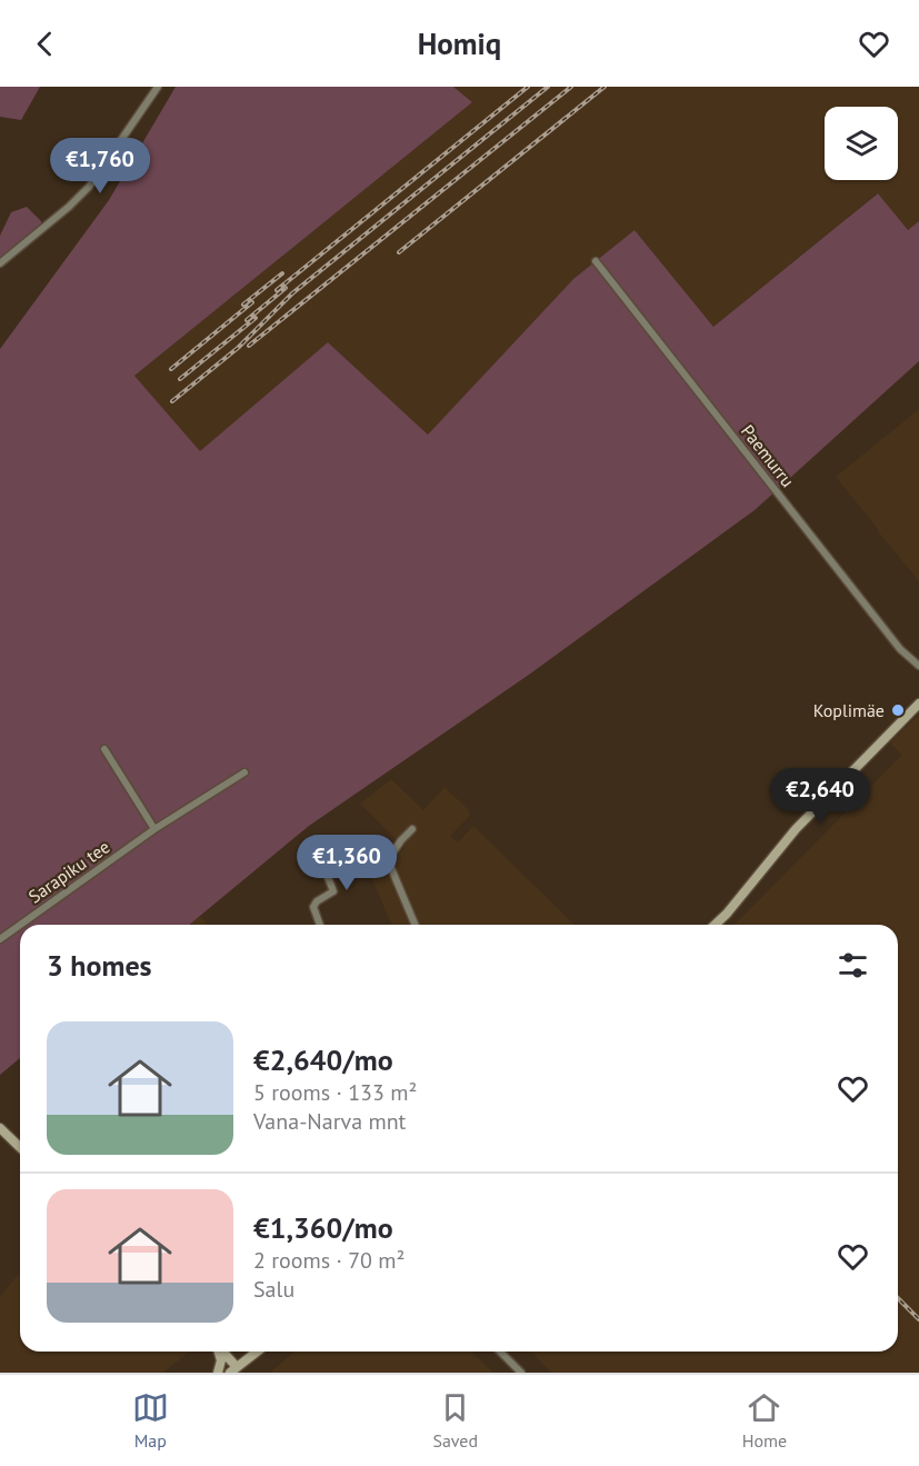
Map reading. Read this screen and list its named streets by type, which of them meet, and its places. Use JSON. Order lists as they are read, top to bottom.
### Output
{
  "streets": {
    "street": ["Paemurru", "Sarapiku tee"]
  },
  "places": ["Koplimäe"],
  "page": {
    "header": "Homiq",
    "price": ["€1,760", "€2,640", "€1,360"],
    "heading": "3 homes",
    "list": [
      {
        "name": "€2,640/mo",
        "note": "5 rooms · 133 m² · Vana-Narva mnt"
      },
      {
        "name": "€1,360/mo",
        "note": "2 rooms · 70 m² · Salu"
      }
    ],
    "tabs": ["Map", "Saved", "Home"]
  }
}
